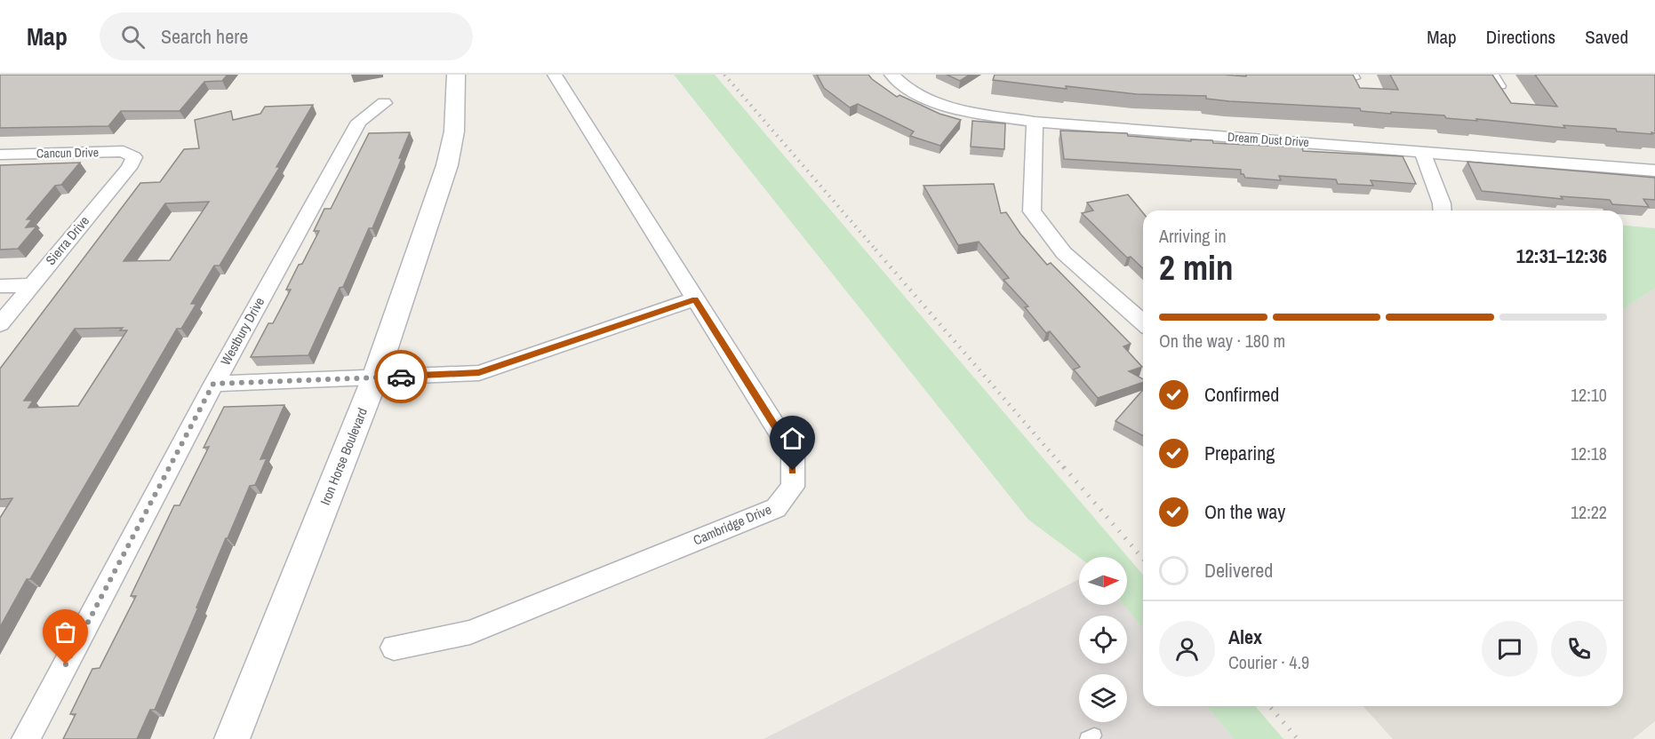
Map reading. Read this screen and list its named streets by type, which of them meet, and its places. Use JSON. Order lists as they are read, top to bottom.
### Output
{
  "streets": {
    "street": [
      "Dream Dust Drive",
      "Cancun Drive",
      "Sierra Drive",
      "Westbury Drive",
      "Iron Horse Boulevard",
      "Cambridge Drive"
    ]
  },
  "crossings": [
    ["Cancun Drive", "Sierra Drive"]
  ],
  "north": "right",
  "page": {
    "header": "Map",
    "search": "Search here",
    "nav": ["Map", "Directions", "Saved"],
    "heading": ["2 min", "Arriving in", "12:31–12:36"],
    "panel": ["Alex", "Courier · 4.9"],
    "bar": "On the way · 180 m",
    "list": [
      ["Confirmed", "12:10"],
      ["Preparing", "12:18"],
      ["On the way", "12:22"],
      "Delivered"
    ]
  }
}
